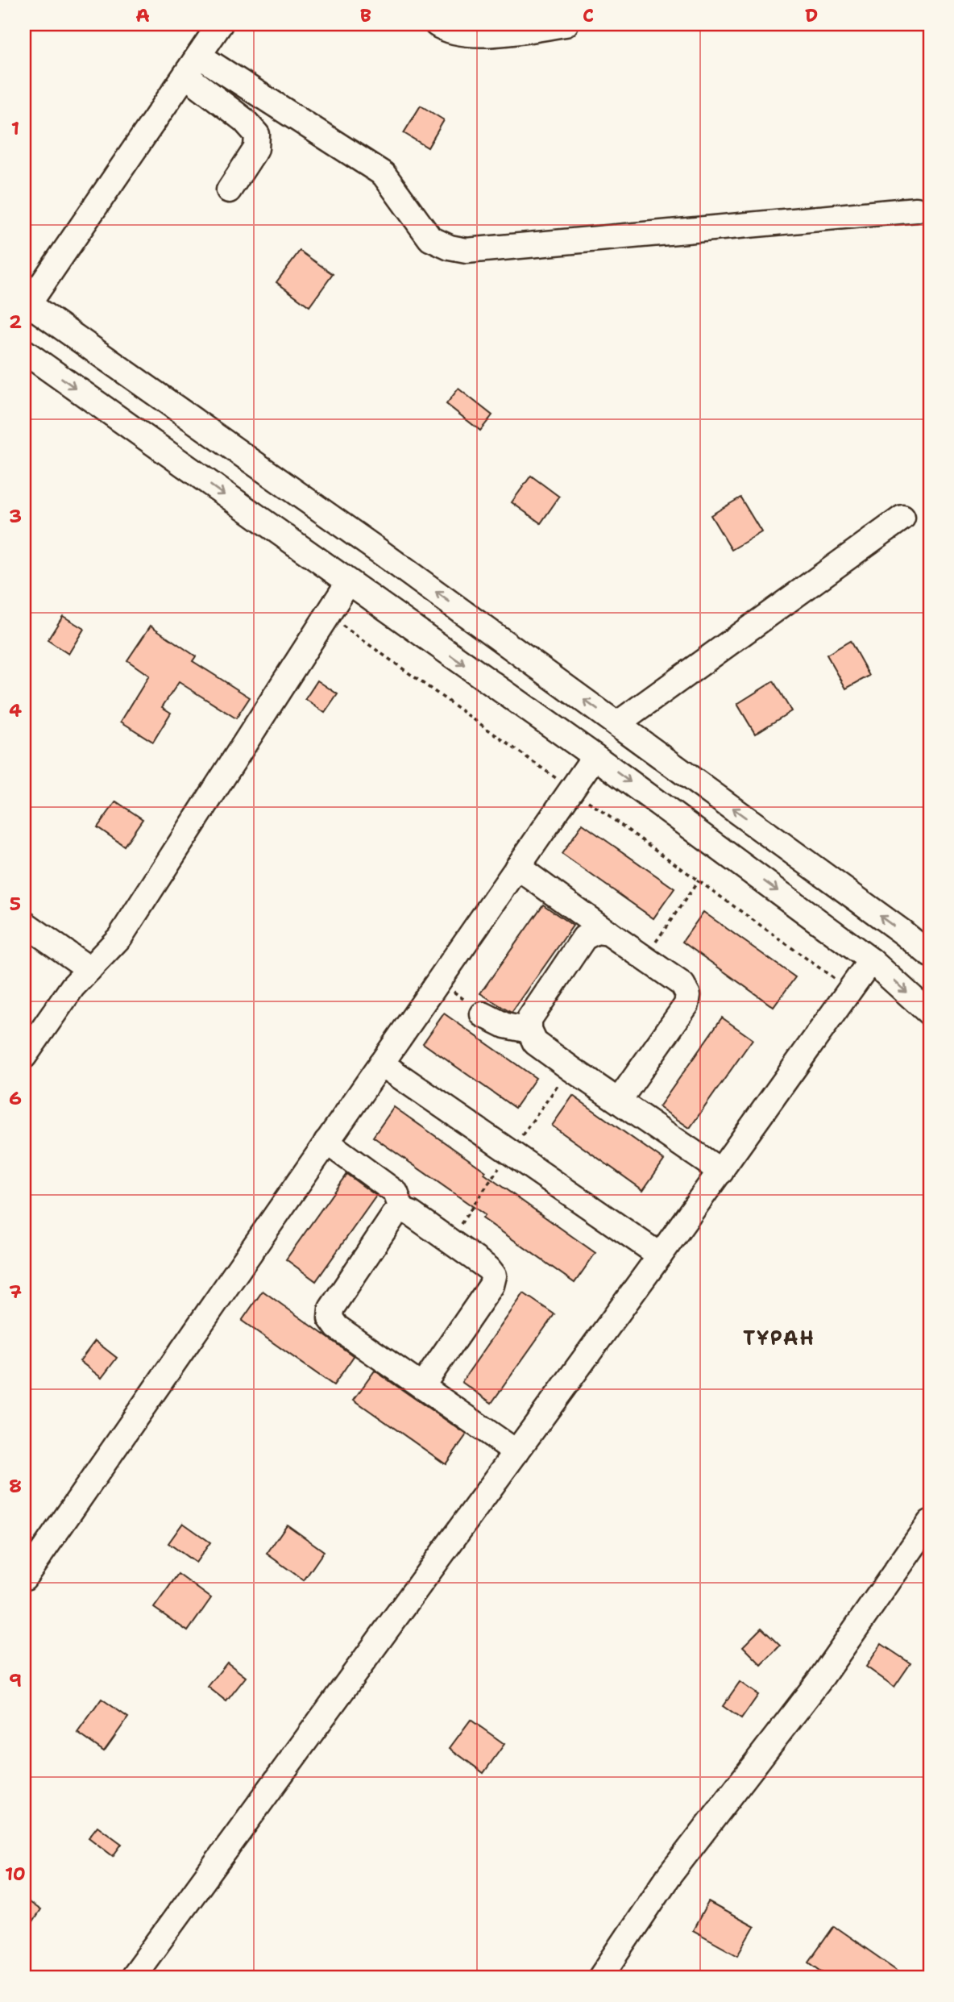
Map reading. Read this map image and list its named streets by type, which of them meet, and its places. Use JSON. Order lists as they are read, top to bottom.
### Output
{
  "districts": ["ТҰРАН"],
  "grid": {
    "columns": [
      "A",
      "B",
      "C",
      "D"
    ],
    "rows": [
      "1",
      "2",
      "3",
      "4",
      "5",
      "6",
      "7",
      "8",
      "9",
      "10"
    ]
  }
}
